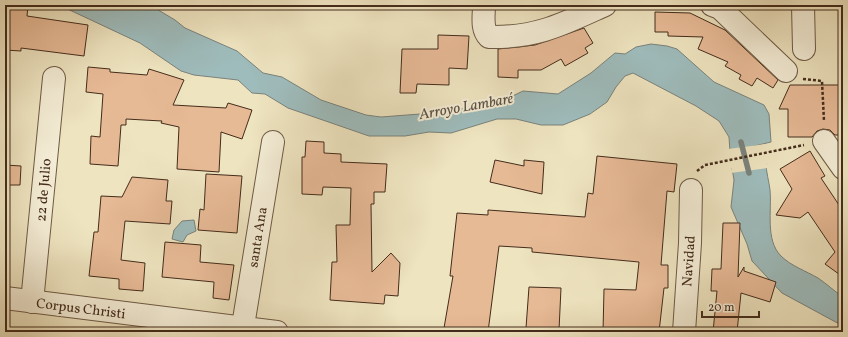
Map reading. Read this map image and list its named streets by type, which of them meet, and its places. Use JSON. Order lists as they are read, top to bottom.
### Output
{
  "streets": {
    "street": [
      "22 de Julio",
      "santa Ana",
      "Navidad",
      "Corpus Christi"
    ]
  },
  "crossings": [
    ["22 de Julio", "Corpus Christi"],
    ["santa Ana", "Corpus Christi"]
  ],
  "water": ["Arroyo Lambaré"],
  "scale_bar": "20 m"
}
